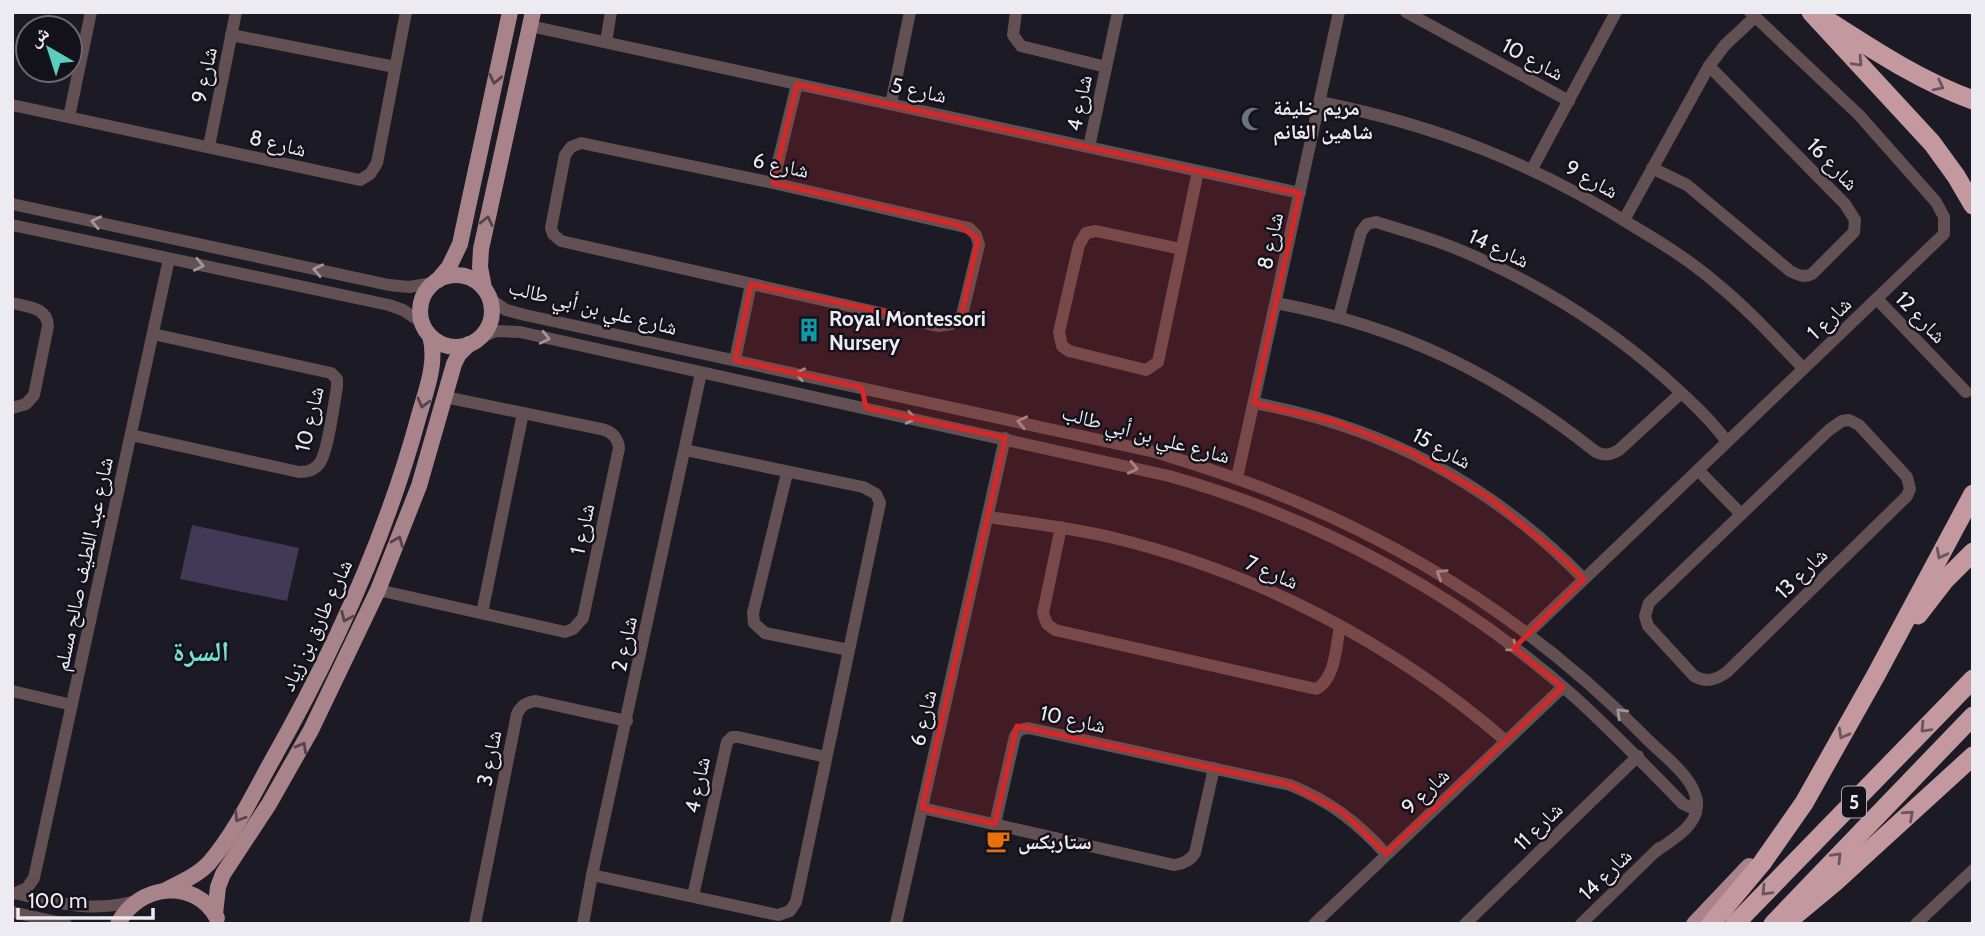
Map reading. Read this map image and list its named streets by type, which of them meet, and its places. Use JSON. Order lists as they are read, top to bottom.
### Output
{
  "streets": {
    "highway": ["5"],
    "main road": ["شارع طارق بن زياد"],
    "street": [
      "شارع 10",
      "شارع 9",
      "شارع 5",
      "شارع 4",
      "شارع 8",
      "شارع 16",
      "شارع 6",
      "شارع 14",
      "شارع علي بن أبي طالب",
      "شارع 12",
      "شارع 1",
      "شارع 15",
      "شارع عبد اللطيف صالح مسلم",
      "شارع 7",
      "شارع 13",
      "شارع 2",
      "شارع 3",
      "شارع 11"
    ]
  },
  "crossings": [
    ["شارع 10", "شارع 9"],
    ["شارع 10", "شارع عبد اللطيف صالح مسلم"],
    ["شارع 9", "شارع 8"],
    ["شارع 9", "شارع علي بن أبي طالب"],
    ["شارع 9", "شارع 1"],
    ["شارع 9", "شارع 7"],
    ["شارع 5", "شارع 4"],
    ["شارع 5", "شارع 8"],
    ["شارع 8", "شارع علي بن أبي طالب"],
    ["شارع 8", "شارع 15"],
    ["شارع 16", "شارع 1"],
    ["شارع 6", "شارع علي بن أبي طالب"],
    ["شارع 6", "شارع 7"],
    ["شارع 14", "شارع علي بن أبي طالب"],
    ["شارع 14", "شارع 1"],
    ["شارع علي بن أبي طالب", "شارع 1"],
    ["شارع علي بن أبي طالب", "شارع طارق بن زياد"],
    ["شارع علي بن أبي طالب", "شارع 2"],
    ["شارع علي بن أبي طالب", "شارع 11"],
    ["شارع 12", "شارع 1"],
    ["شارع 1", "شارع 15"],
    ["شارع 1", "شارع طارق بن زياد"],
    ["شارع 2", "شارع 3"]
  ],
  "districts": ["السرة"],
  "places": {
    "mosque": ["مريم خليفة شاهين الغانم"],
    "building": ["Royal Montessori Nursery"],
    "cafe": ["ستاربكس"]
  },
  "scale_bar": "100 m",
  "north": "top left"
}
